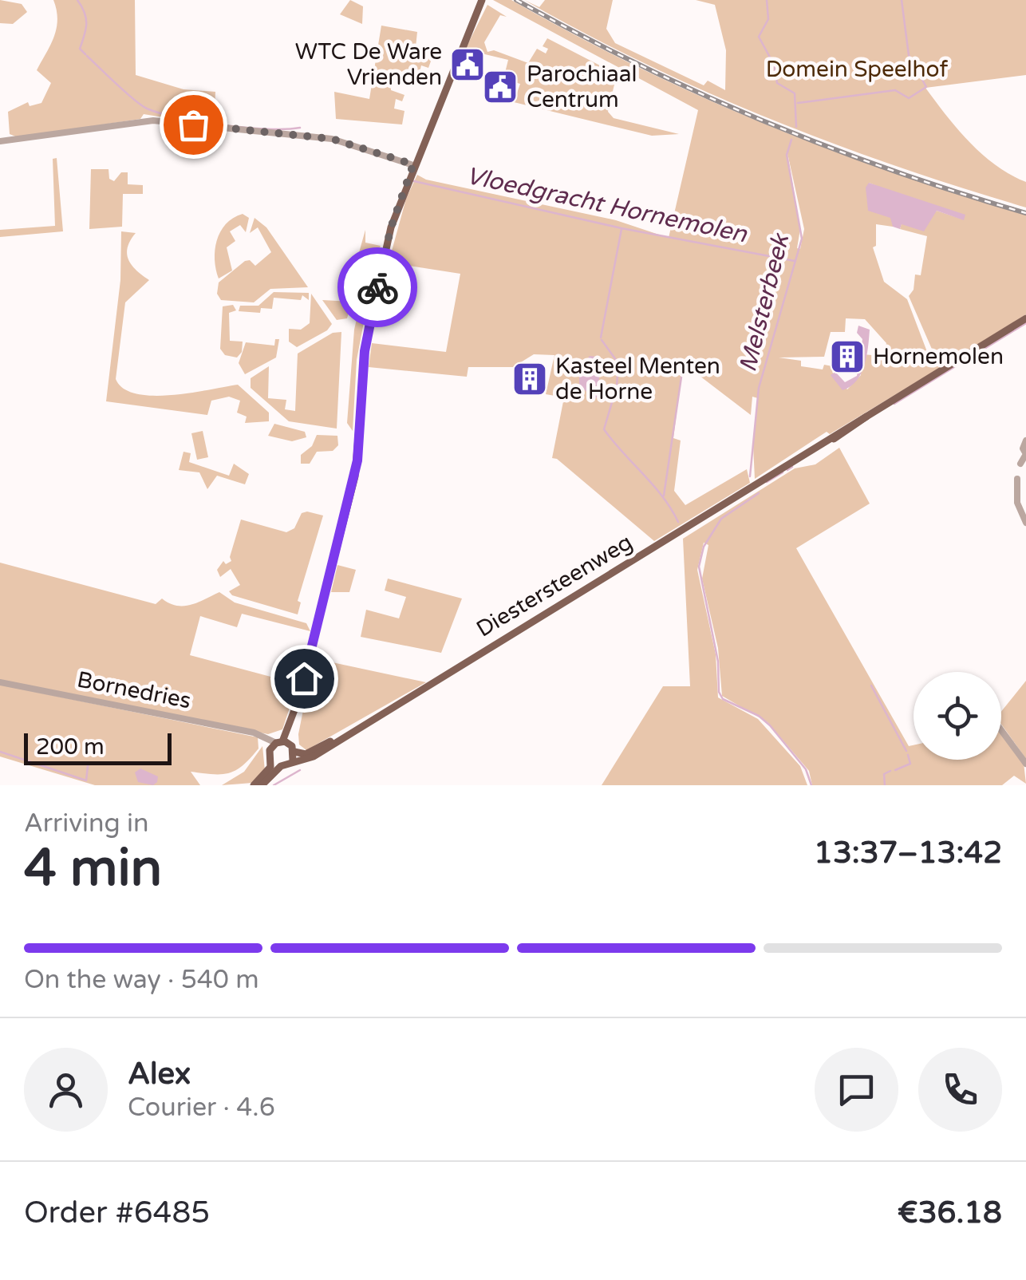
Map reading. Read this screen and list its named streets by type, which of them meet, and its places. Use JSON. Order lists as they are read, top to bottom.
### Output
{
  "streets": {
    "main road": ["Diestersteenweg"],
    "street": ["Bornedries"]
  },
  "water": ["Vloedgracht Hornemolen", "Melsterbeek"],
  "parks": ["Domein Speelhof"],
  "places": {
    "public building": ["WTC De Ware Vrienden", "Parochiaal Centrum"],
    "building": ["Hornemolen", "Kasteel Menten de Horne"]
  },
  "scale_bar": "200 m",
  "page": {
    "scale": "200 m",
    "heading": ["4 min", "Arriving in", "13:37–13:42"],
    "panel": [
      "Alex",
      "Courier · 4.6",
      "Order #6485",
      "€36.18"
    ],
    "bar": "On the way · 540 m"
  }
}
